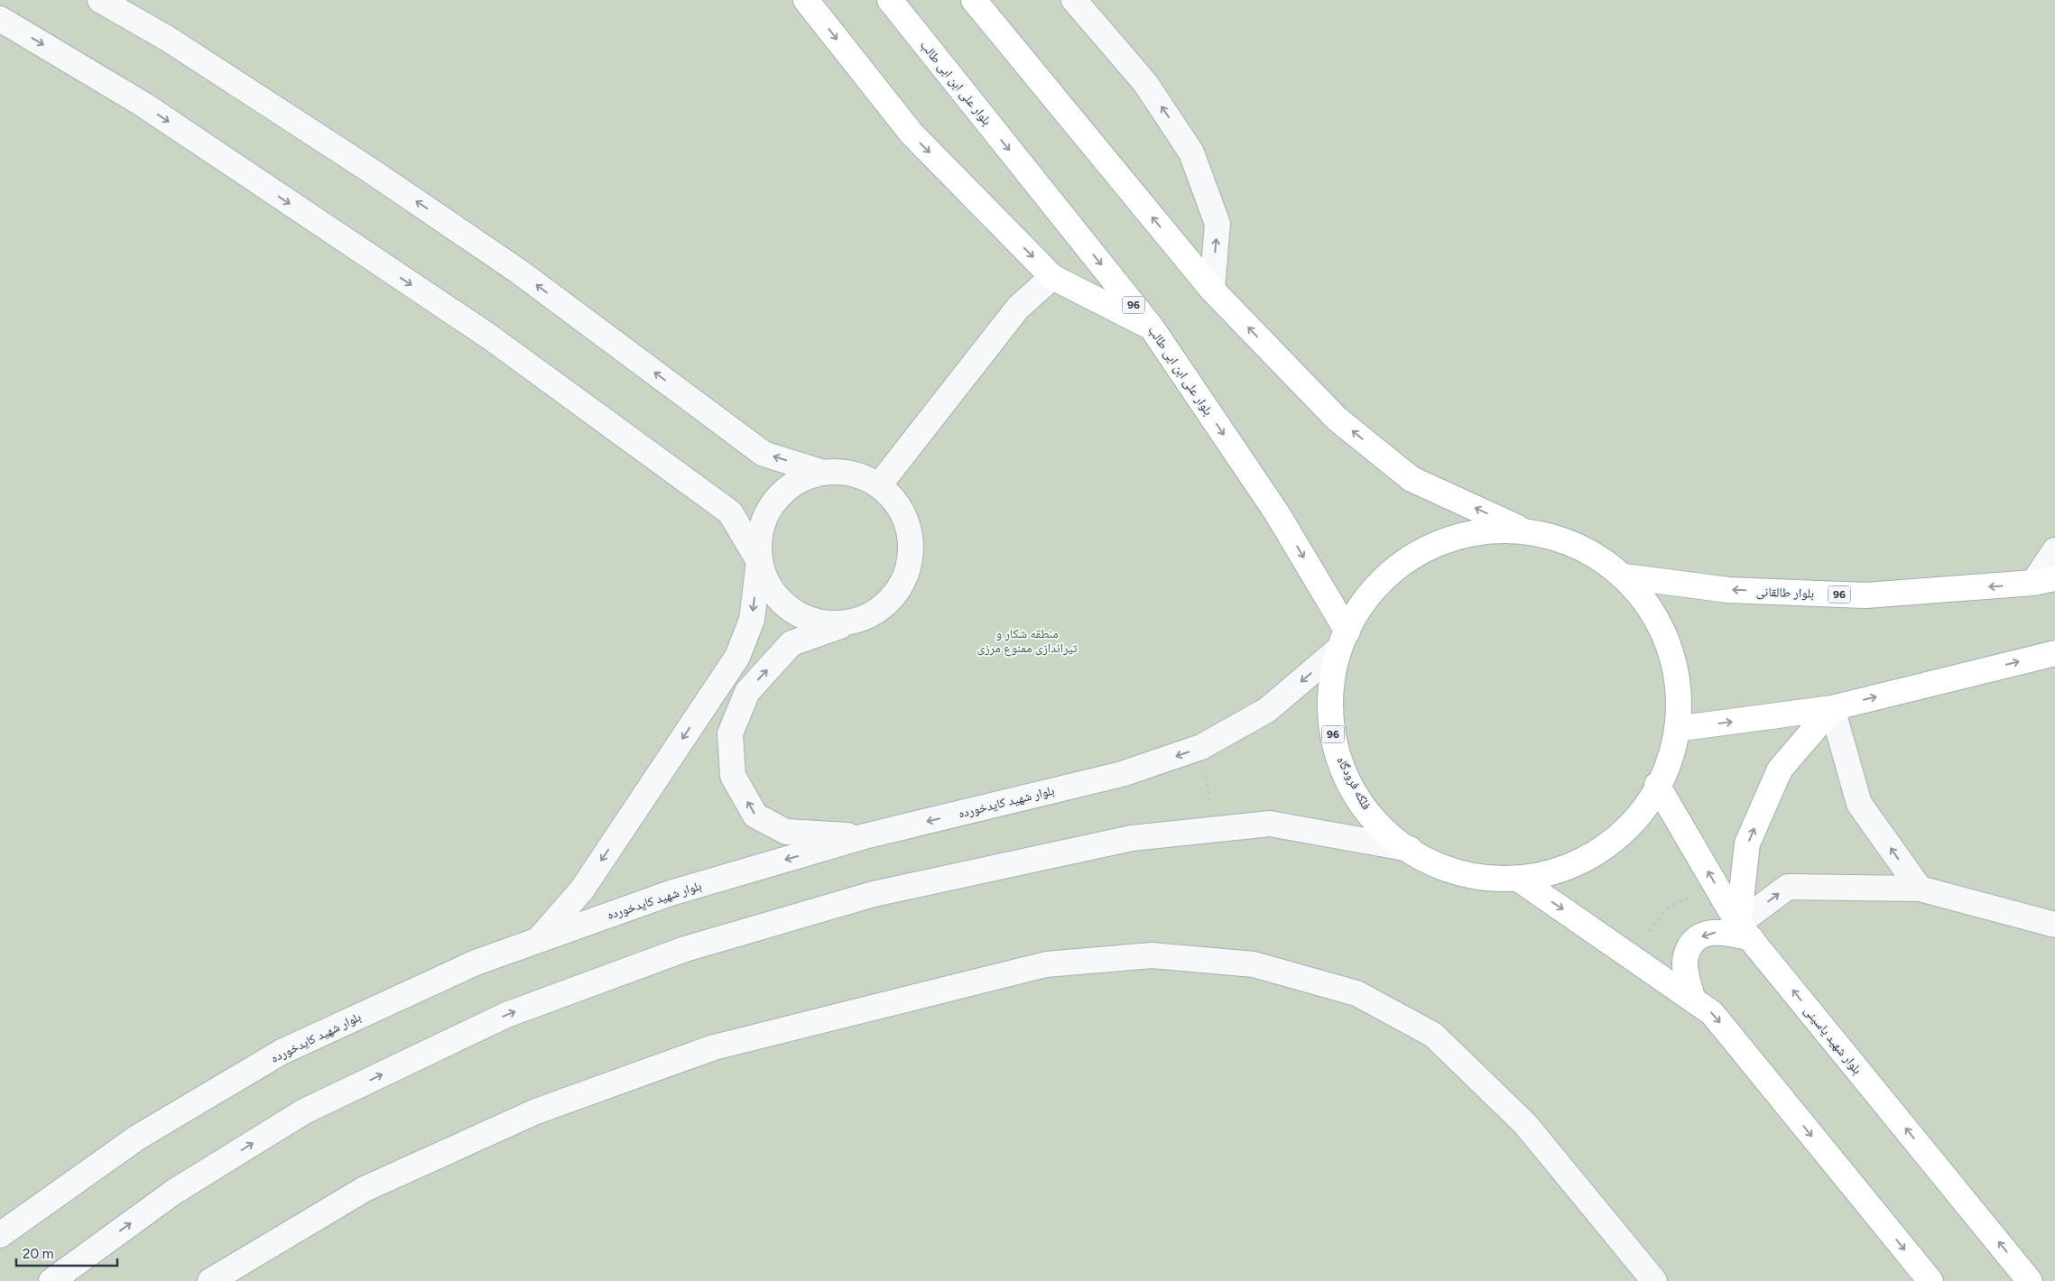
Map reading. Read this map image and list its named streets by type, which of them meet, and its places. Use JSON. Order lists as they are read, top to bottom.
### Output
{
  "streets": {
    "main road": [
      "بلوار علی ابن ابی طالب",
      "96",
      "بلوار طالقانی",
      "فلکه فرودگاه",
      "بلوار شهید یاسینی"
    ],
    "street": ["بلوار شهید کایدخورده"]
  },
  "crossings": [
    ["بلوار علی ابن ابی طالب", "فلکه فرودگاه"],
    ["بلوار علی ابن ابی طالب", "بلوار شهید کایدخورده"],
    ["96", "فلکه فرودگاه"],
    ["بلوار طالقانی", "فلکه فرودگاه"],
    ["فلکه فرودگاه", "بلوار شهید کایدخورده"],
    ["فلکه فرودگاه", "بلوار شهید یاسینی"]
  ],
  "parks": ["منطقه شکار و تیراندازی ممنوع مرزی"],
  "scale_bar": "20 m"
}
